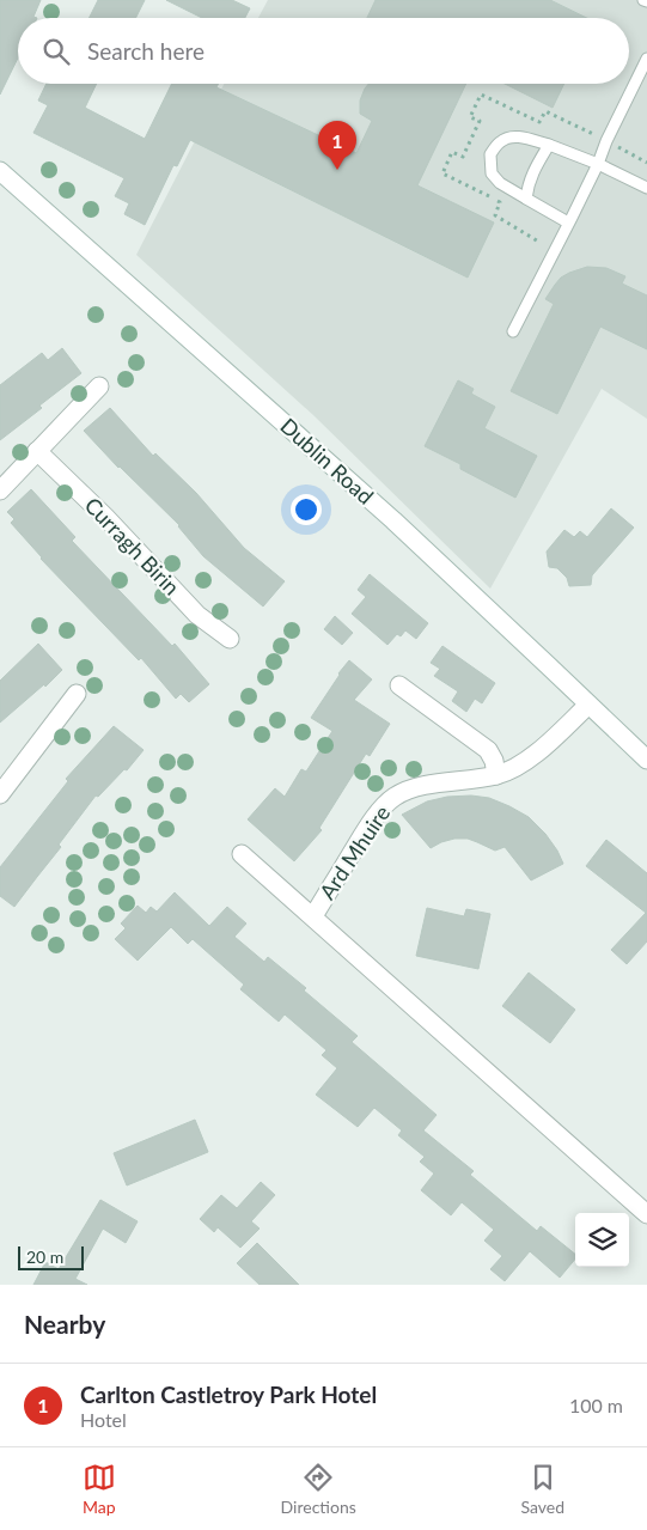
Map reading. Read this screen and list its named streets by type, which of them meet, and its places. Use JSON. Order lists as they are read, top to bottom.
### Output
{
  "streets": {
    "street": ["Dublin Road", "Curragh Birin", "Ard Mhuire"]
  },
  "crossings": [
    ["Dublin Road", "Ard Mhuire"]
  ],
  "scale_bar": "20 m",
  "page": {
    "search": "Search here",
    "pins": "1",
    "scale": "20 m",
    "heading": "Nearby",
    "list": [
      {
        "mark": "1",
        "name": "Carlton Castletroy Park Hotel",
        "note": "Hotel",
        "value": "100 m"
      }
    ],
    "nav": ["Map", "Directions", "Saved"]
  }
}
